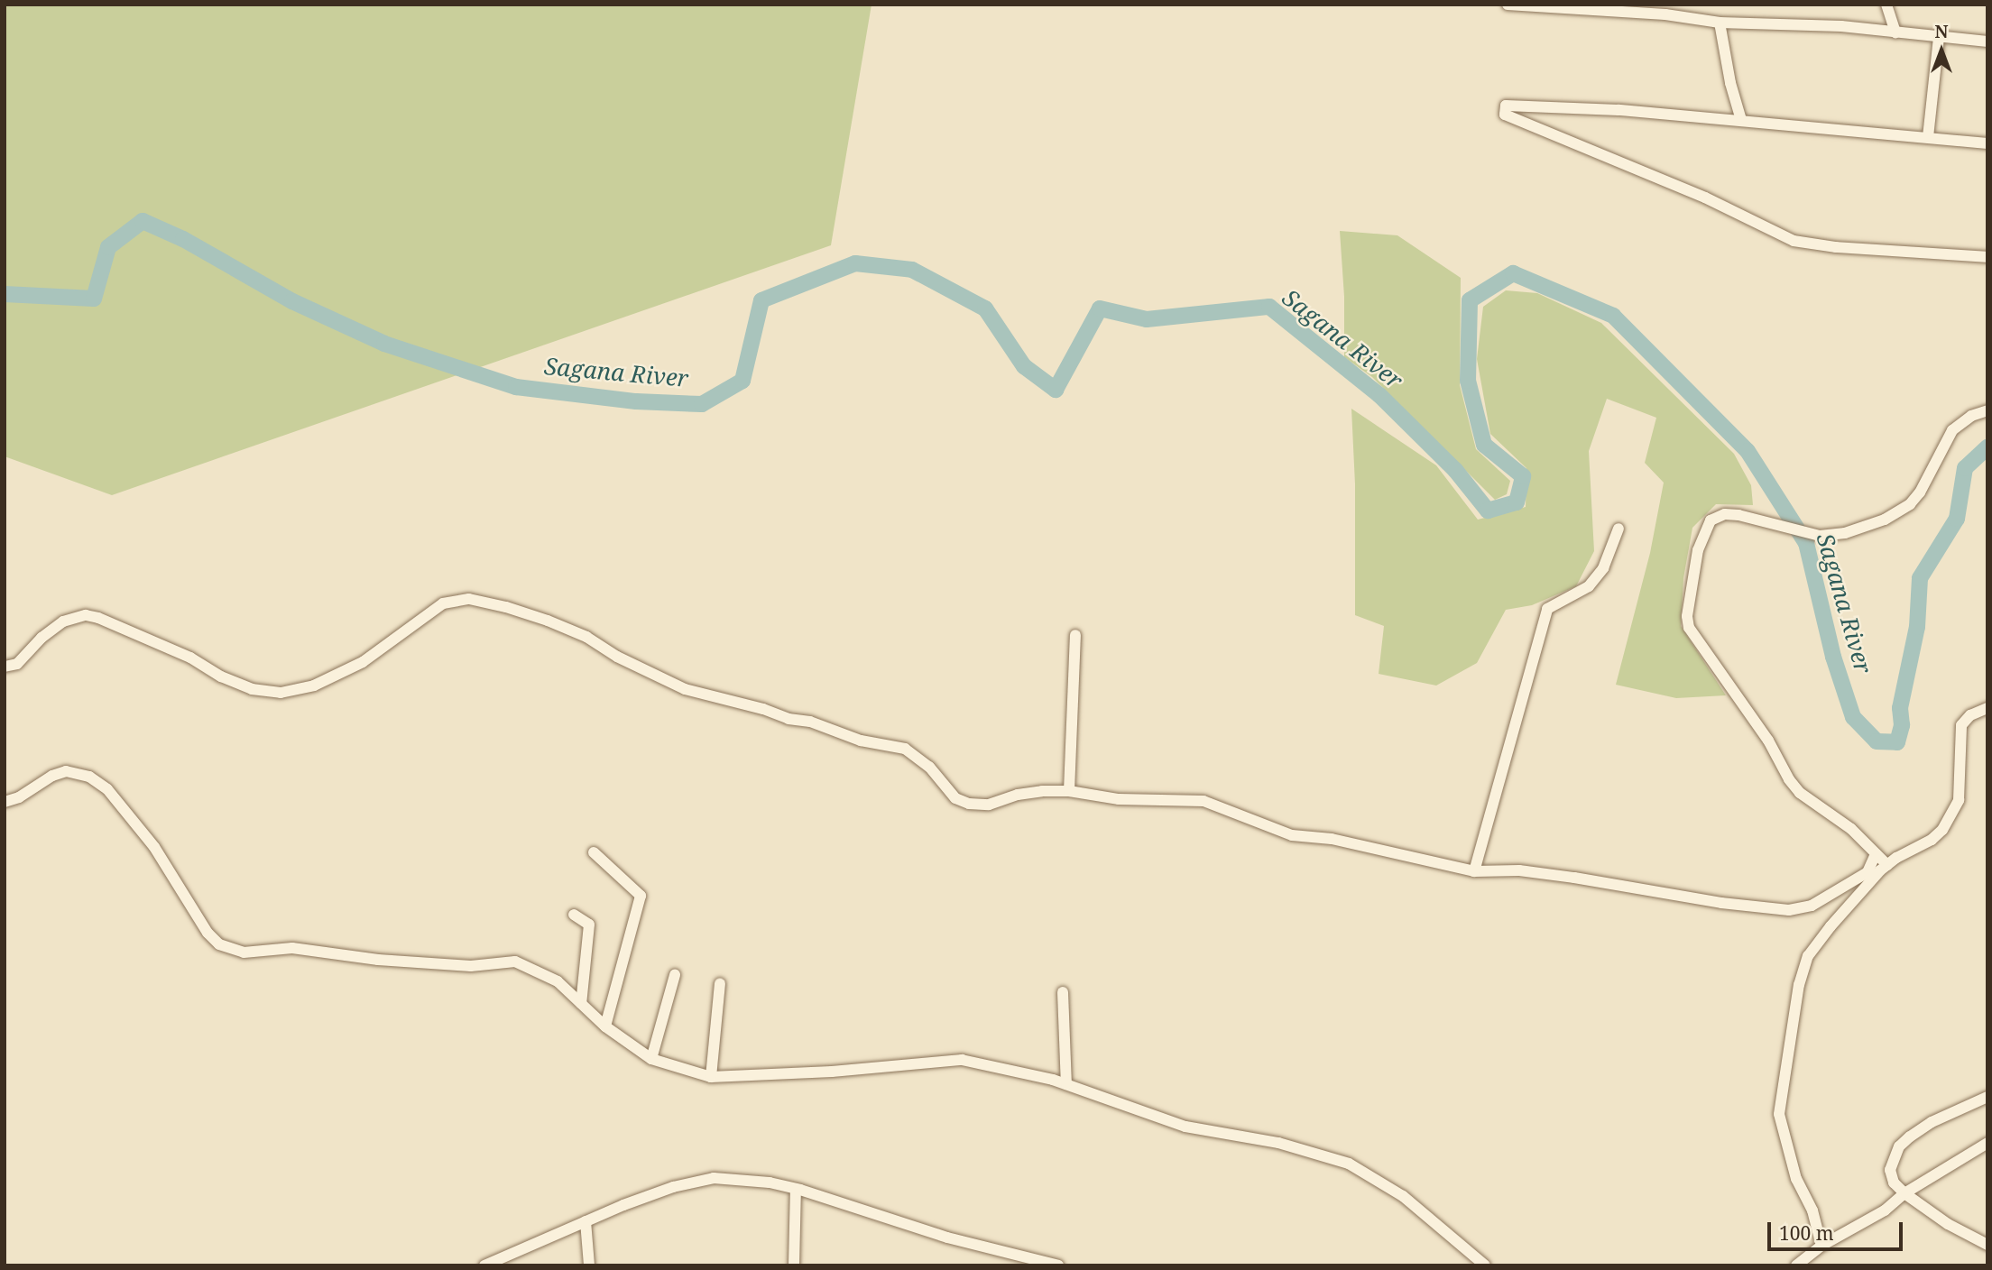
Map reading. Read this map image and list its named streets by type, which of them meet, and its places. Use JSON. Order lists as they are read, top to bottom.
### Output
{
  "water": ["Sagana River"],
  "scale_bar": "100 m",
  "north": "top"
}
